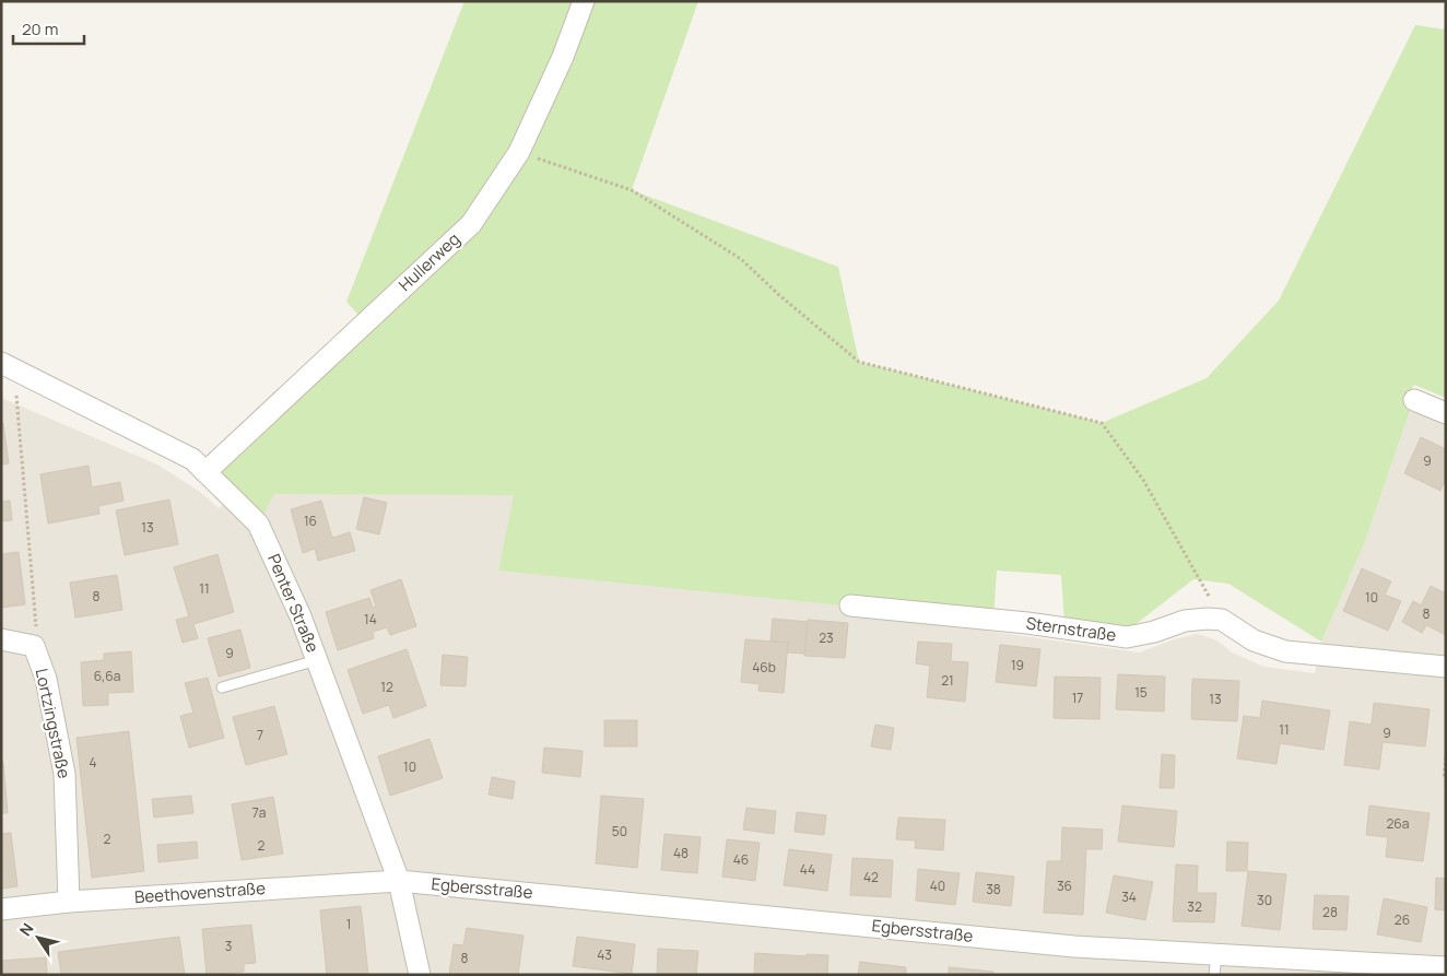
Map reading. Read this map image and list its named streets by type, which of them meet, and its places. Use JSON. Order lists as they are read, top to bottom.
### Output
{
  "streets": {
    "street": [
      "Hullerweg",
      "Penter Straße",
      "Sternstraße",
      "Lortzingstraße",
      "Egbersstraße",
      "Beethovenstraße"
    ]
  },
  "crossings": [
    ["Hullerweg", "Penter Straße"],
    ["Penter Straße", "Egbersstraße"],
    ["Penter Straße", "Beethovenstraße"],
    ["Lortzingstraße", "Beethovenstraße"],
    ["Egbersstraße", "Beethovenstraße"]
  ],
  "house_numbers": [
    "9",
    "16",
    "13",
    "11",
    "8",
    "10",
    "8",
    "14",
    "23",
    "9",
    "19",
    "46b",
    "6,6a",
    "21",
    "12",
    "15",
    "17",
    "13",
    "11",
    "9",
    "7",
    "4",
    "10",
    "7a",
    "26a",
    "50",
    "2",
    "2",
    "48",
    "46",
    "44",
    "42",
    "40",
    "36",
    "38",
    "34",
    "30",
    "32",
    "28",
    "26",
    "1",
    "3",
    "43",
    "8"
  ],
  "scale_bar": "20 m",
  "north": "top left"
}
